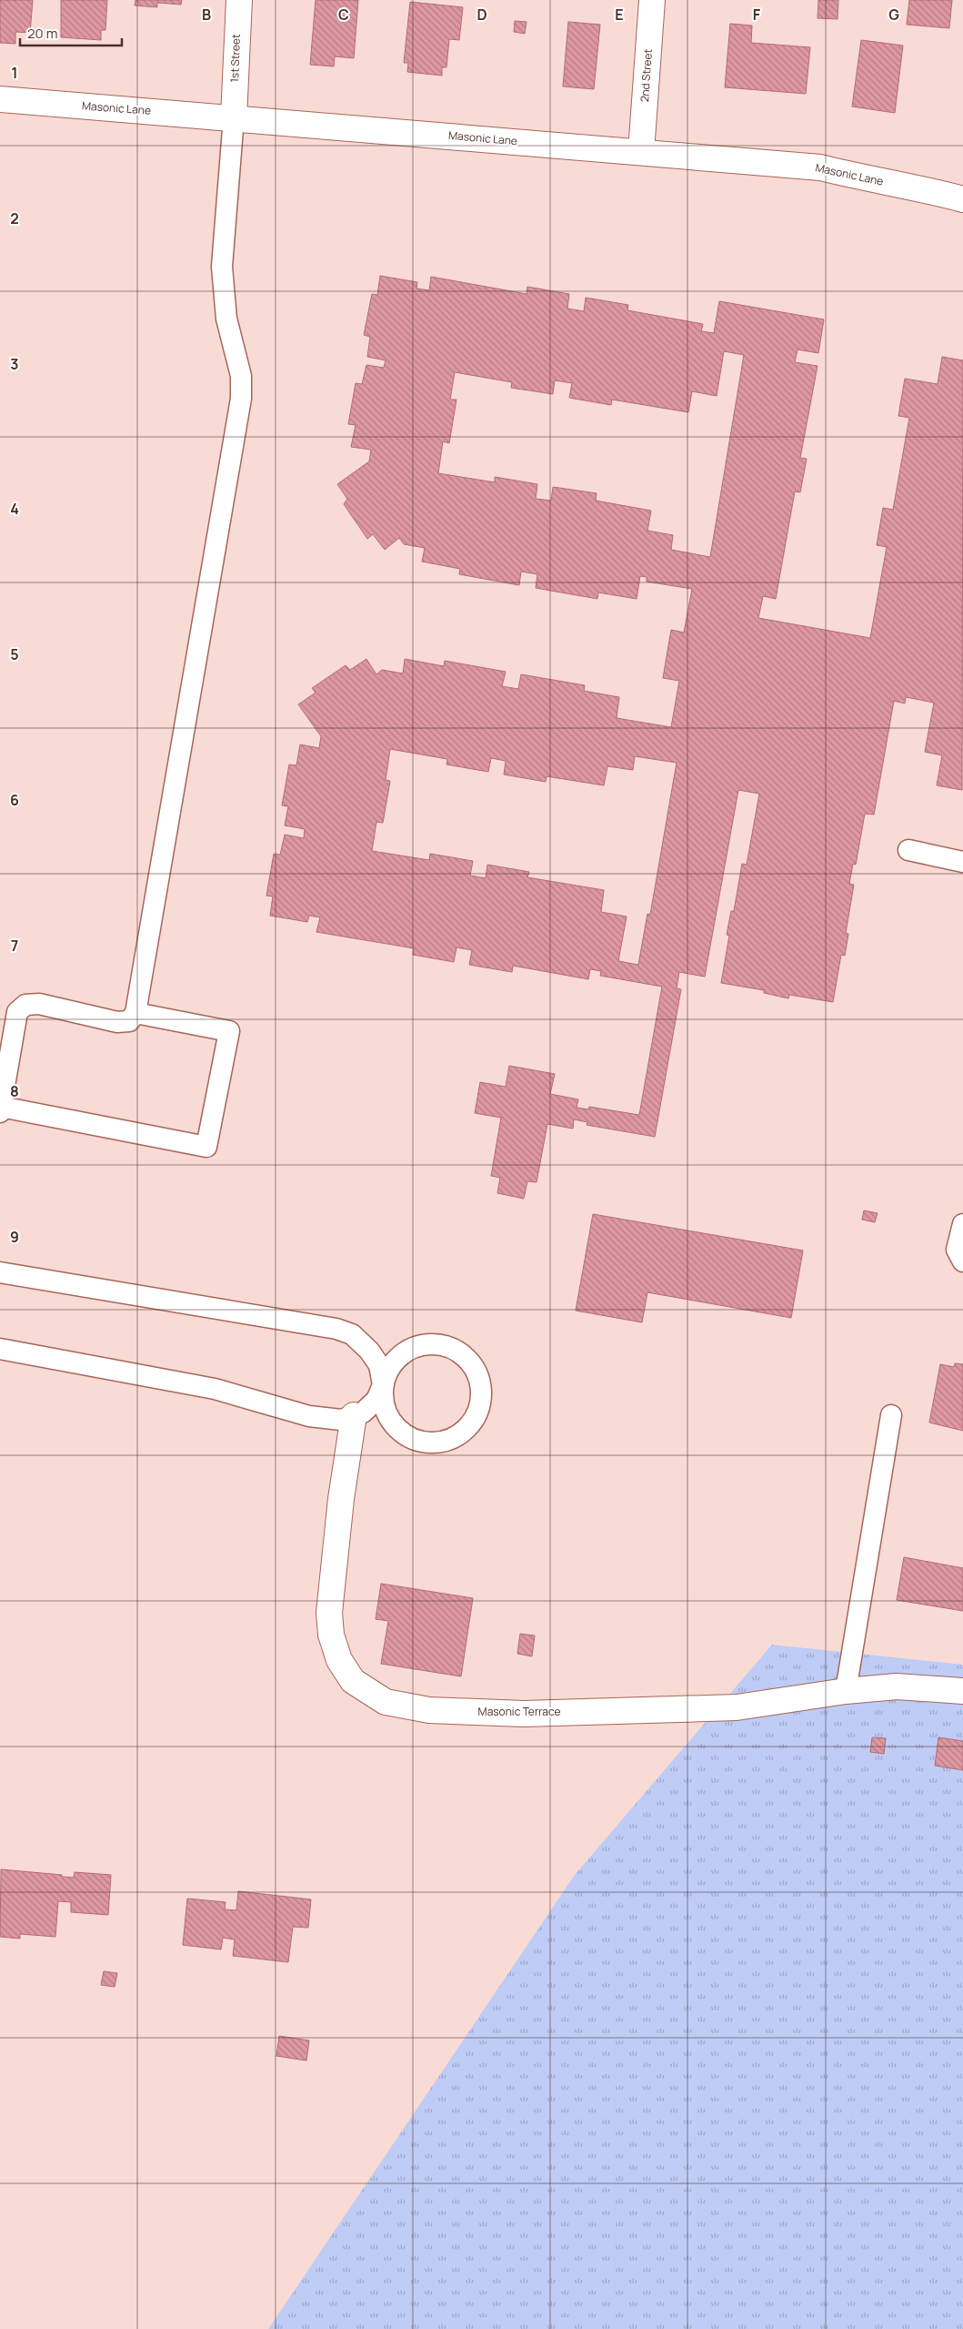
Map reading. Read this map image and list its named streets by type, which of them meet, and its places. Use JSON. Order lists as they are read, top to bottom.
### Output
{
  "streets": {
    "street": [
      "1st Street",
      "2nd Street",
      "Masonic Lane",
      "Masonic Terrace"
    ]
  },
  "crossings": [
    ["1st Street", "Masonic Lane"],
    ["2nd Street", "Masonic Lane"]
  ],
  "scale_bar": "20 m",
  "grid": {
    "columns": [
      "B",
      "C",
      "D",
      "E",
      "F",
      "G"
    ],
    "rows": [
      "1",
      "2",
      "3",
      "4",
      "5",
      "6",
      "7",
      "8",
      "9"
    ]
  }
}
